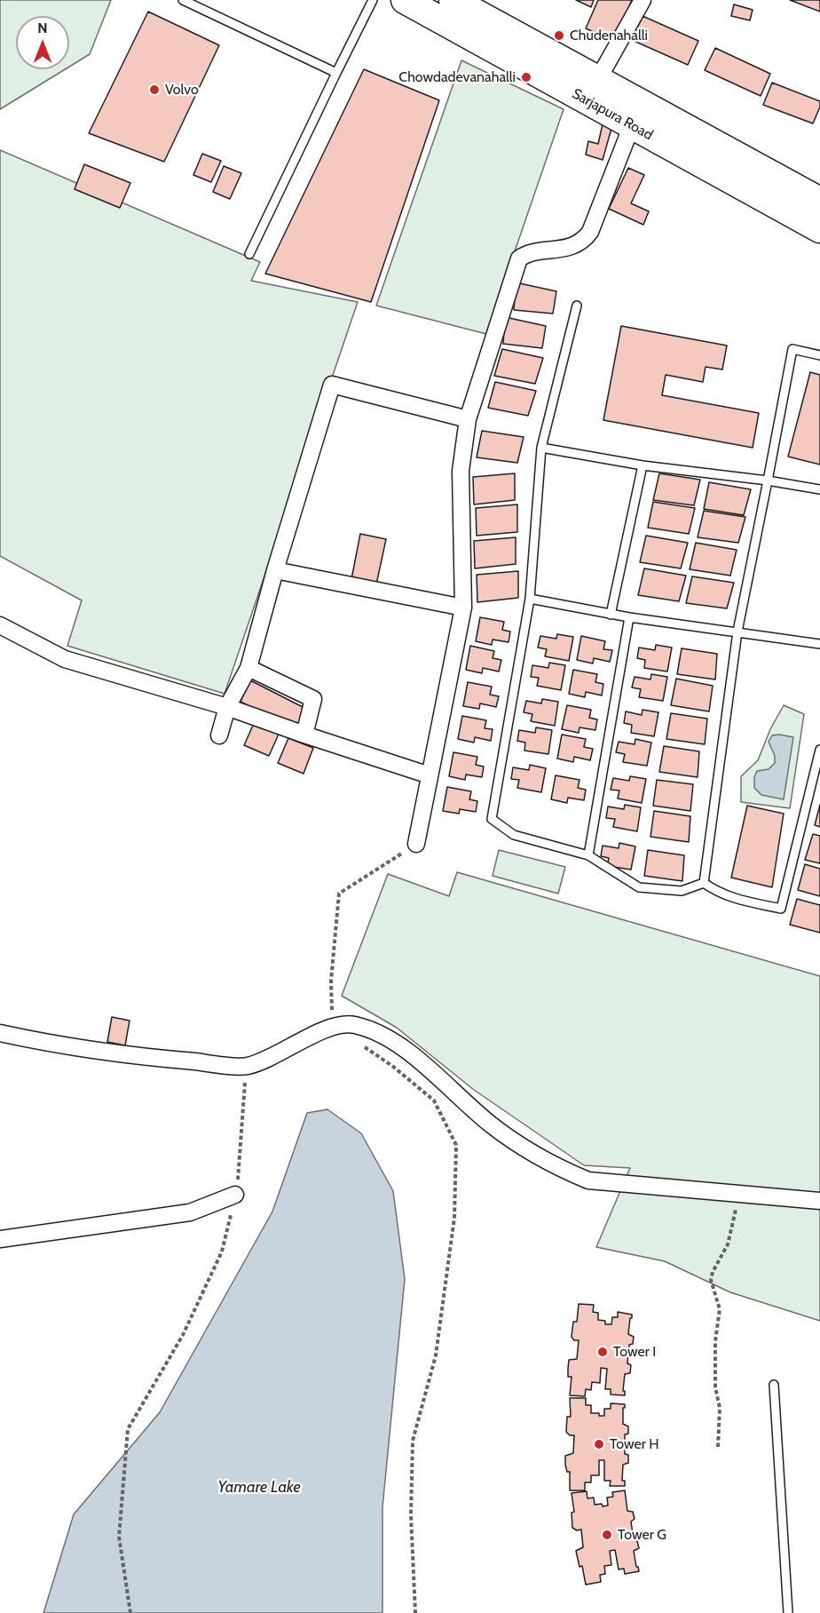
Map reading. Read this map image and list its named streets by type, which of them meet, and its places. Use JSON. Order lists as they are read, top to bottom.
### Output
{
  "streets": {
    "main road": ["Sarjapura Road"]
  },
  "water": ["Yamare Lake"],
  "places": [
    "Chudenahalli",
    "Chowdadevanahalli",
    "Volvo",
    "Tower I",
    "Tower H",
    "Tower G"
  ],
  "north": "top"
}
